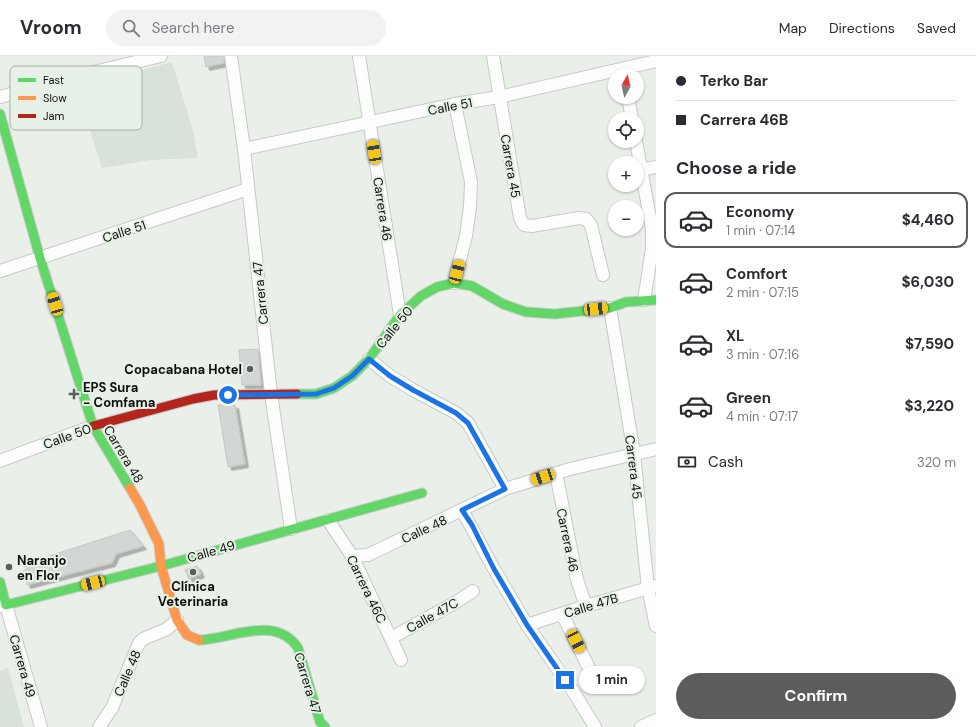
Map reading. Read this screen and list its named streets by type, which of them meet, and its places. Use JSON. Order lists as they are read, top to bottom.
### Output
{
  "streets": {
    "street": [
      "Calle 51",
      "Carrera 45",
      "Carrera 46",
      "Carrera 47",
      "Calle 50",
      "Carrera 48",
      "Calle 48",
      "Calle 49",
      "Carrera 46C",
      "Calle 47B",
      "Calle 47C",
      "Carrera 49"
    ]
  },
  "crossings": [
    ["Calle 51", "Carrera 45"],
    ["Calle 51", "Carrera 46"],
    ["Calle 51", "Carrera 47"],
    ["Calle 51", "Carrera 48"],
    ["Carrera 45", "Calle 50"],
    ["Carrera 45", "Calle 48"],
    ["Carrera 45", "Calle 47B"],
    ["Carrera 46", "Calle 50"],
    ["Carrera 46", "Calle 48"],
    ["Carrera 46", "Calle 47B"],
    ["Carrera 47", "Calle 50"],
    ["Carrera 47", "Carrera 48"],
    ["Carrera 47", "Calle 48"],
    ["Carrera 47", "Calle 49"],
    ["Calle 50", "Carrera 48"],
    ["Carrera 48", "Calle 48"],
    ["Carrera 48", "Calle 49"],
    ["Calle 48", "Carrera 46C"],
    ["Calle 49", "Carrera 46C"],
    ["Calle 49", "Carrera 49"],
    ["Carrera 46C", "Calle 47C"]
  ],
  "places": {
    "other": ["Copacabana Hotel", "Naranjo en Flor", "Clínica Veterinaria"],
    "health": ["EPS Sura - Comfama"]
  },
  "legend": ["Fast", "Slow", "Jam"],
  "north": "top",
  "page": {
    "header": "Vroom",
    "search": "Search here",
    "nav": ["Map", "Directions", "Saved"],
    "banner": ["Terko Bar", "Carrera 46B"],
    "map_buttons": ["+", "−"],
    "heading": "Choose a ride",
    "list": [
      {
        "name": "Economy",
        "note": "1 min · 07:14",
        "value": "$4,460"
      },
      {
        "name": "Comfort",
        "note": "2 min · 07:15",
        "value": "$6,030"
      },
      {
        "name": "XL",
        "note": "3 min · 07:16",
        "value": "$7,590"
      },
      {
        "name": "Green",
        "note": "4 min · 07:17",
        "value": "$3,220"
      }
    ],
    "pay": ["Cash", "320 m"],
    "buttons": "Confirm",
    "bubble": "1 min"
  }
}
